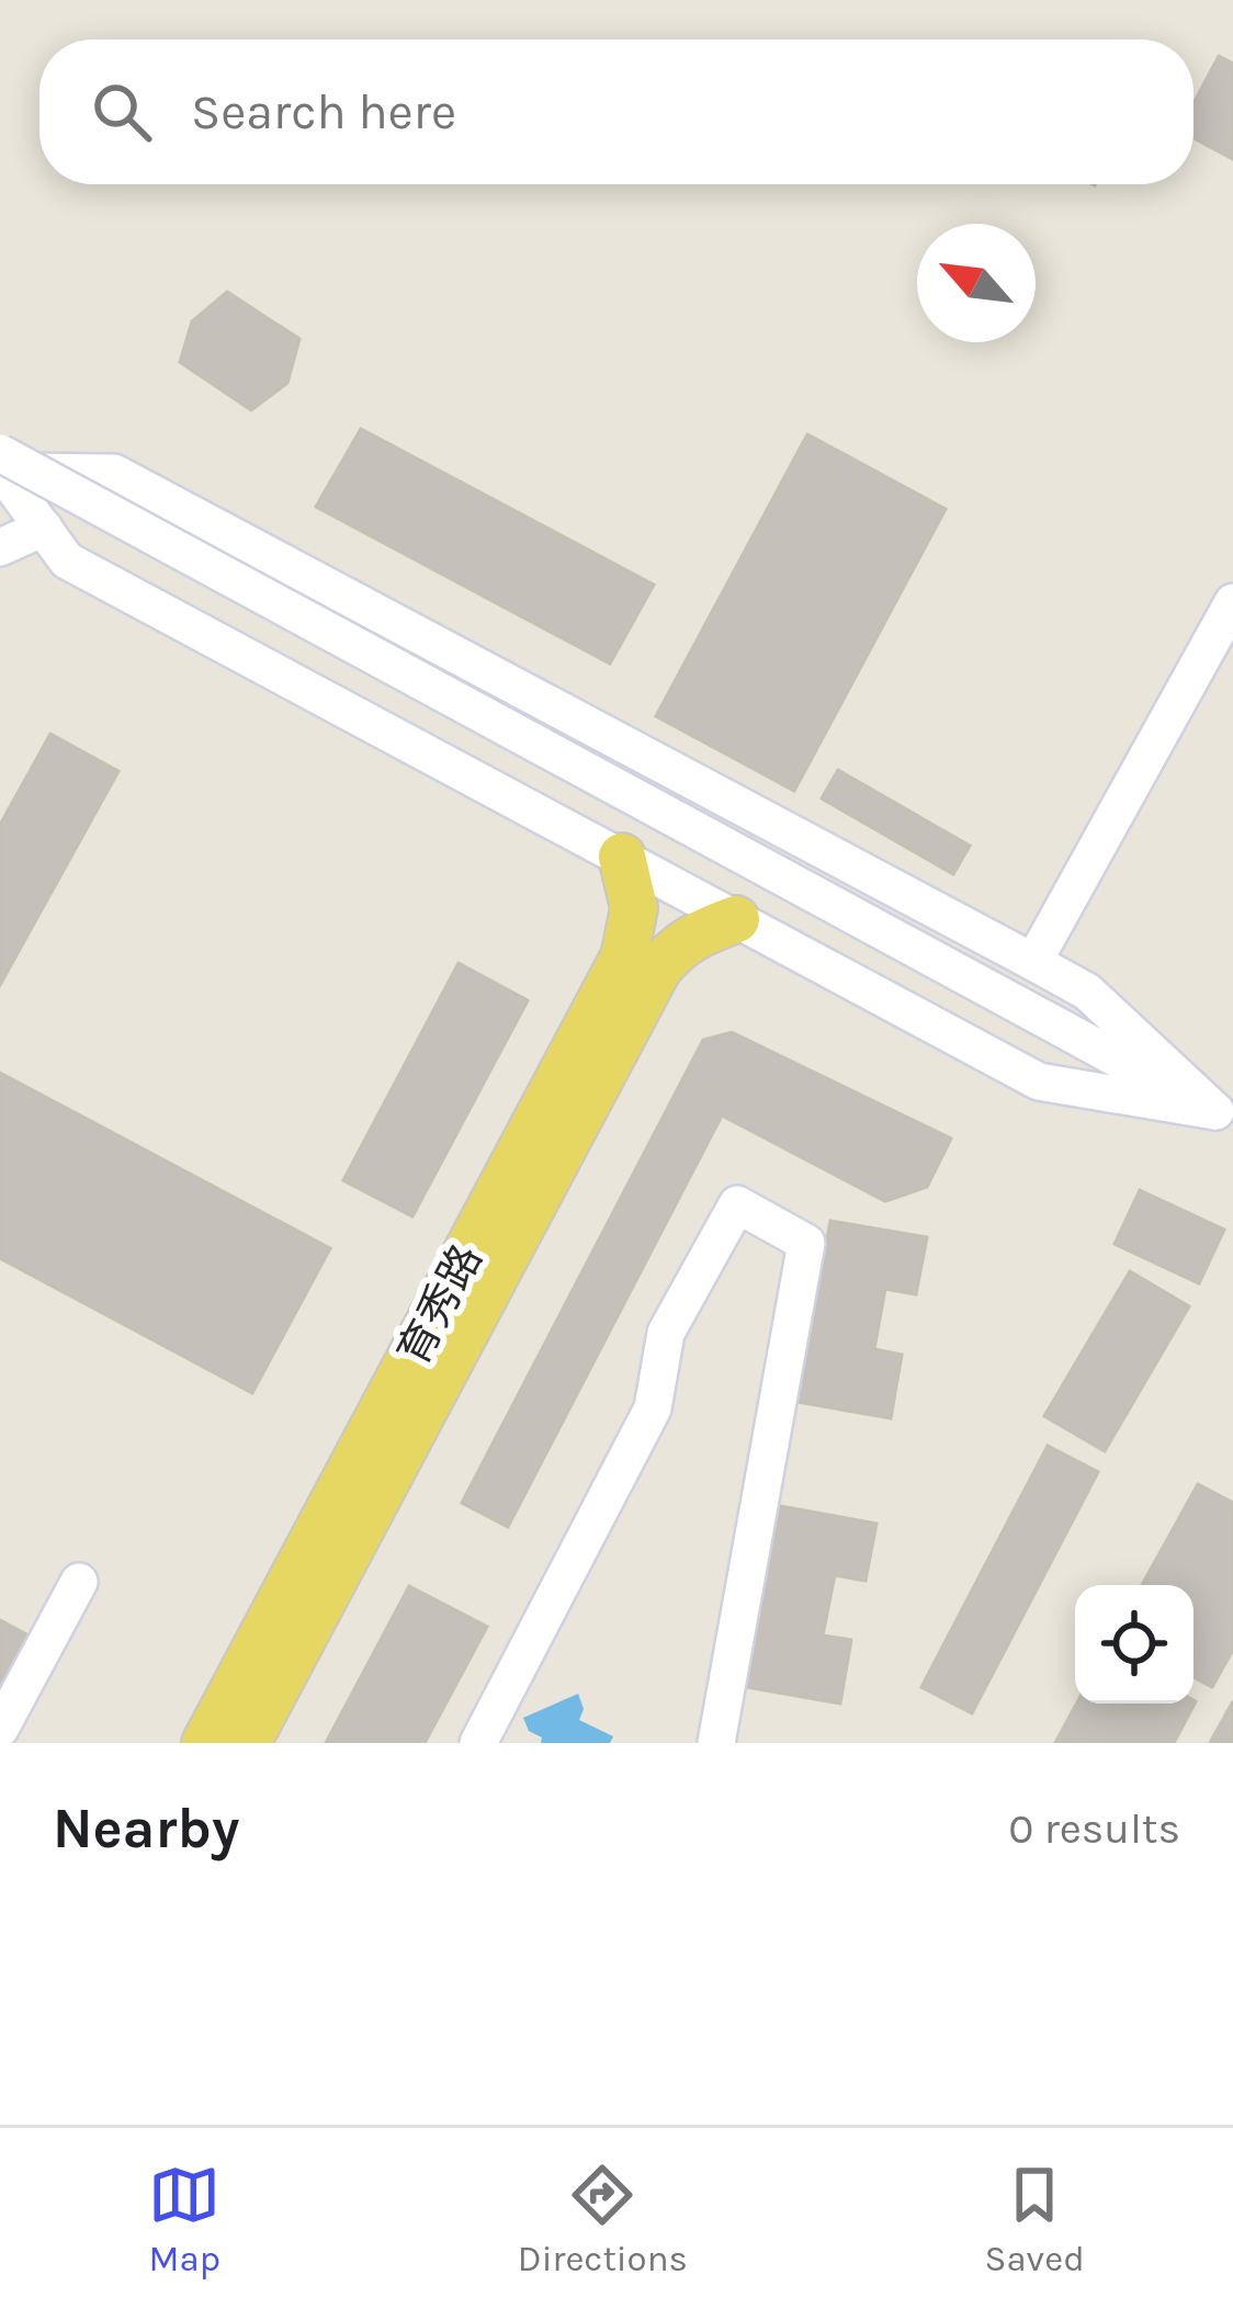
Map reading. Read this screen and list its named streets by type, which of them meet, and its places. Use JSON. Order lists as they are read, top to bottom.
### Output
{
  "streets": {
    "main road": ["育秀路"]
  },
  "north": "top left",
  "page": {
    "search": "Search here",
    "heading": ["Nearby", "0 results"],
    "nav": ["Map", "Directions", "Saved"]
  }
}
